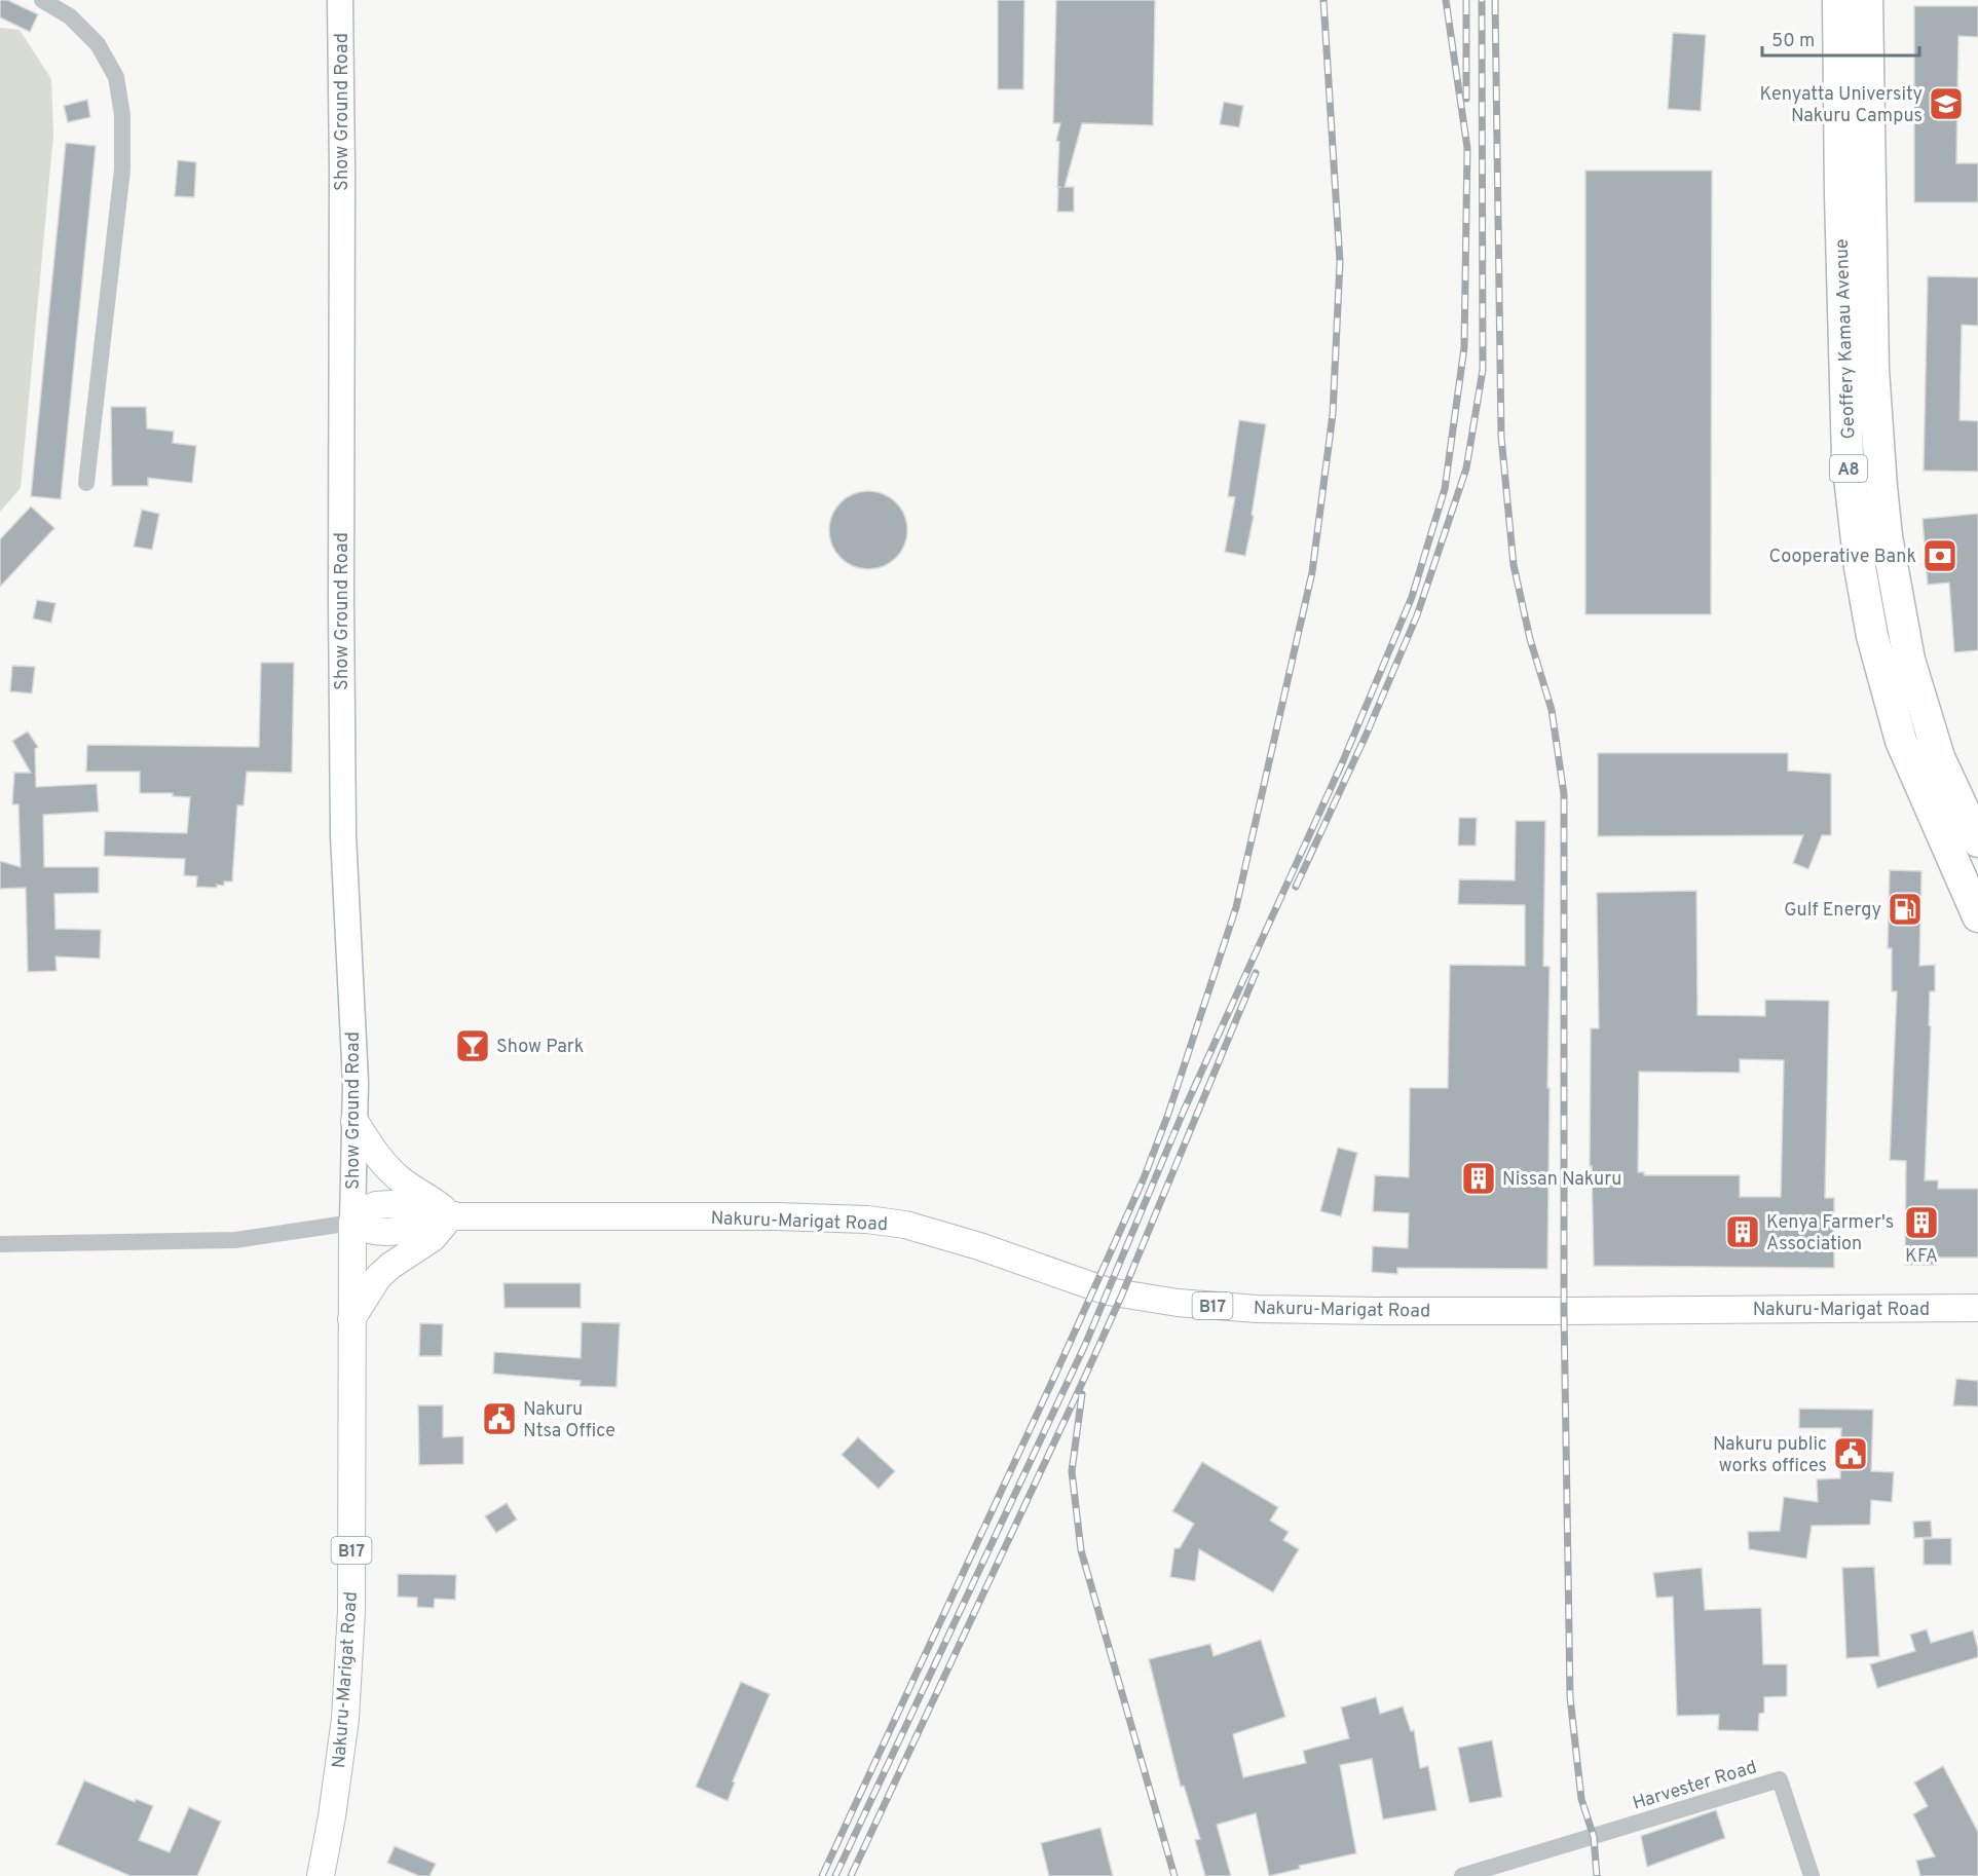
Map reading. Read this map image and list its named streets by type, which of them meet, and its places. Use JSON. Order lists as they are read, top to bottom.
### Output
{
  "streets": {
    "highway": ["Geoffery Kamau Avenue", "A8"],
    "main road": ["Show Ground Road", "Nakuru-Marigat Road", "B17"],
    "street": ["Harvester Road"]
  },
  "crossings": [
    ["Show Ground Road", "Nakuru-Marigat Road"]
  ],
  "places": {
    "school or university": ["Kenyatta University Nakuru Campus"],
    "bank": ["Cooperative Bank"],
    "fuel station": ["Gulf Energy"],
    "bar": ["Show Park"],
    "building": ["Nissan Nakuru", "KFA", "Kenya Farmer's Association"],
    "public building": ["Nakuru Ntsa Office", "Nakuru public works offices"]
  },
  "scale_bar": "50 m"
}
